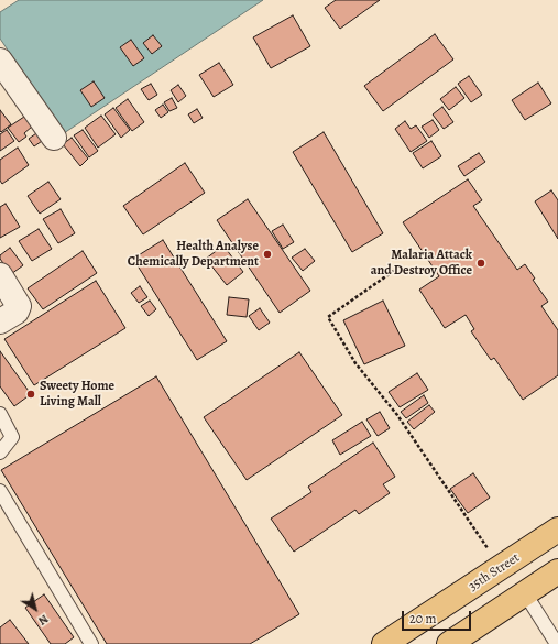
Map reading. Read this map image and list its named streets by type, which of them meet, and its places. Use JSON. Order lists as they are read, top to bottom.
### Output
{
  "streets": {
    "main road": ["35th Street"]
  },
  "places": ["Health Analyse Chemically Department", "Malaria Attack and Destroy Office", "Sweety Home Living Mall"],
  "scale_bar": "20 m",
  "north": "bottom right"
}
